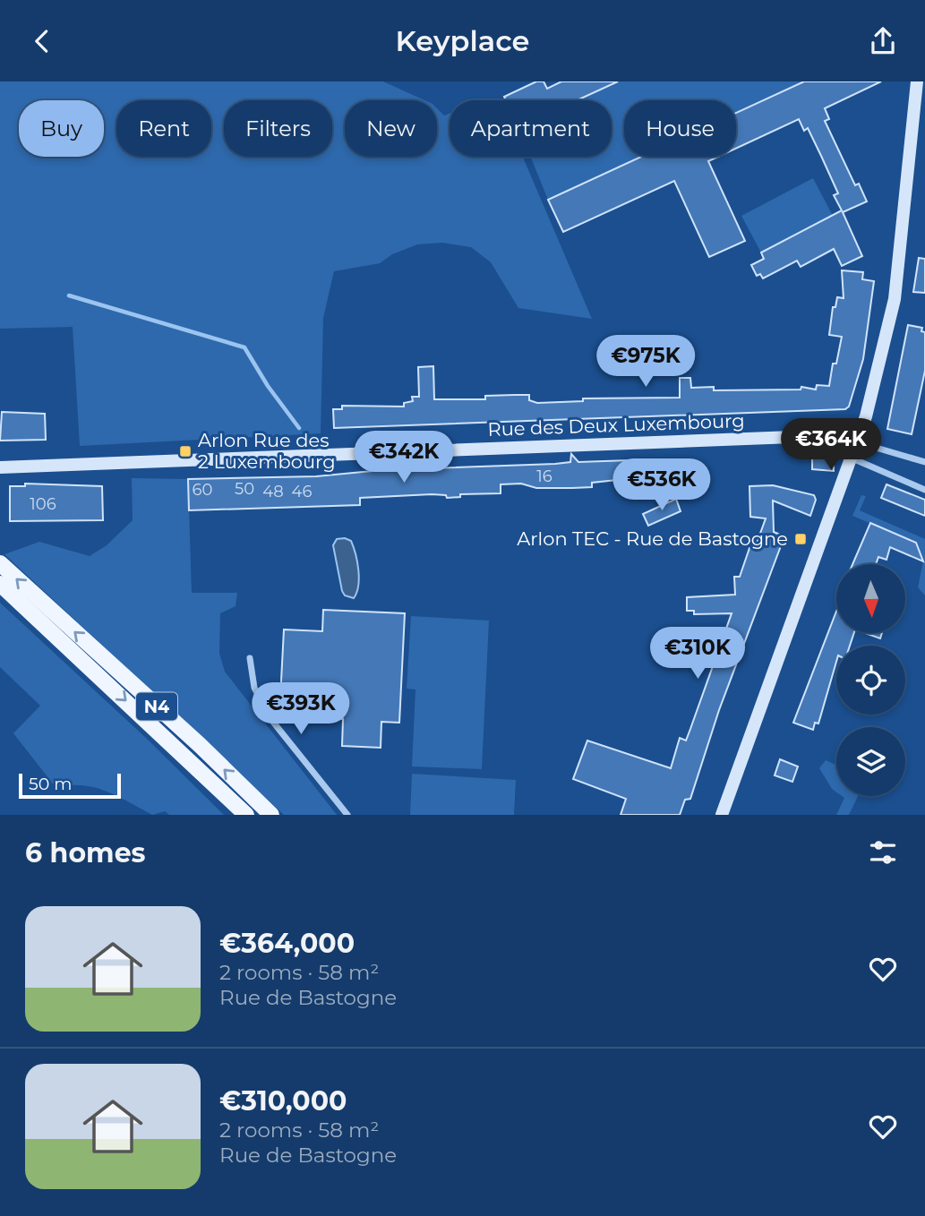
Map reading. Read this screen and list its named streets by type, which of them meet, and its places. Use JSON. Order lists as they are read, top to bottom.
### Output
{
  "streets": {
    "main road": ["N4"],
    "street": ["Rue des Deux Luxembourg"]
  },
  "places": {
    "transit": ["Arlon Rue des 2 Luxembourg", "Arlon TEC - Rue de Bastogne"]
  },
  "house_numbers": [
    "16",
    "50",
    "60",
    "48",
    "46",
    "106"
  ],
  "scale_bar": "50 m",
  "north": "bottom",
  "page": {
    "header": "Keyplace",
    "chip": [
      "Buy",
      "Rent",
      "Filters",
      "New",
      "Apartment",
      "House"
    ],
    "price": [
      "€975K",
      "€364K",
      "€342K",
      "€536K",
      "€310K",
      "€393K"
    ],
    "scale": "50 m",
    "heading": "6 homes",
    "list": [
      {
        "name": "€364,000",
        "note": "2 rooms · 58 m² · Rue de Bastogne"
      },
      {
        "name": "€310,000",
        "note": "2 rooms · 58 m² · Rue de Bastogne"
      }
    ]
  }
}
